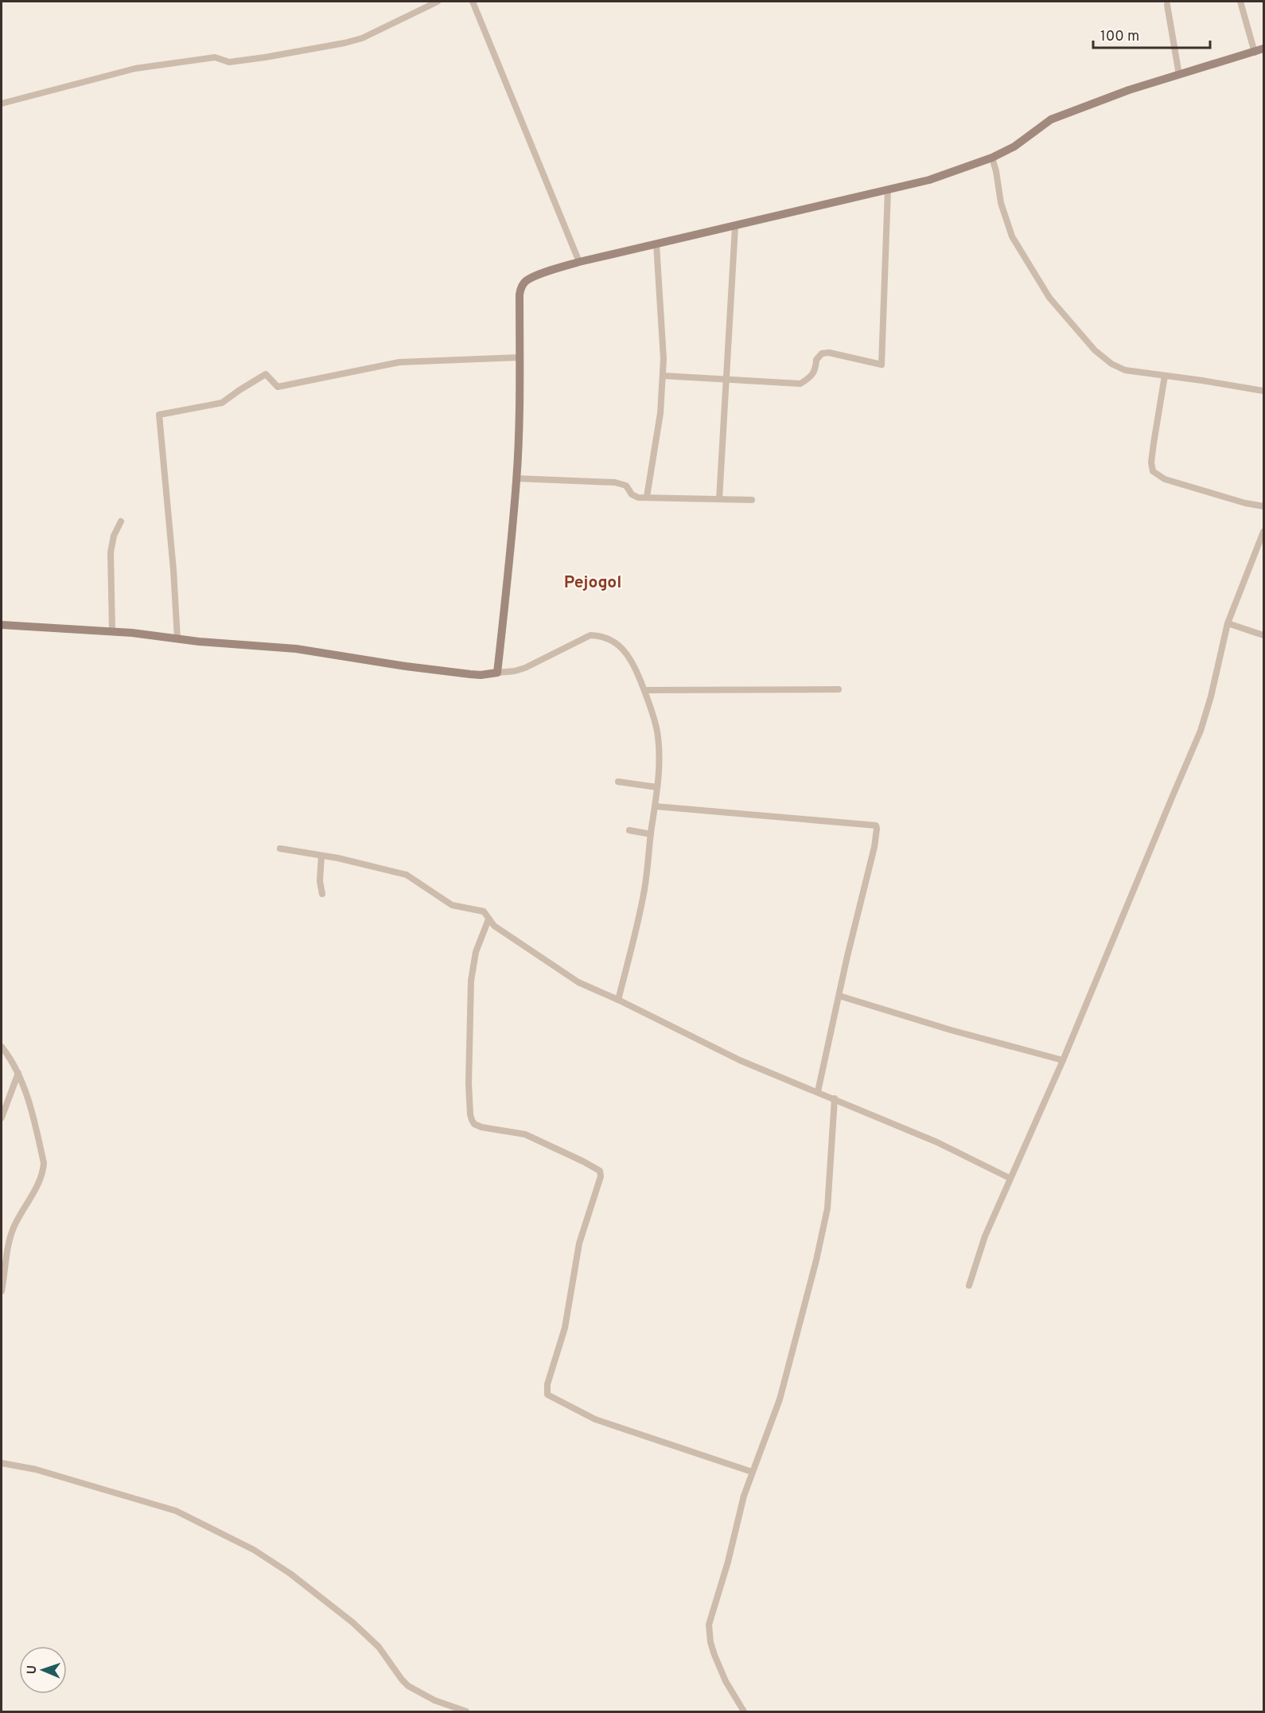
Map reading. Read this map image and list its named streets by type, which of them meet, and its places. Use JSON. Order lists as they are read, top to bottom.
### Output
{
  "districts": ["Pejogol"],
  "scale_bar": "100 m",
  "north": "left"
}
